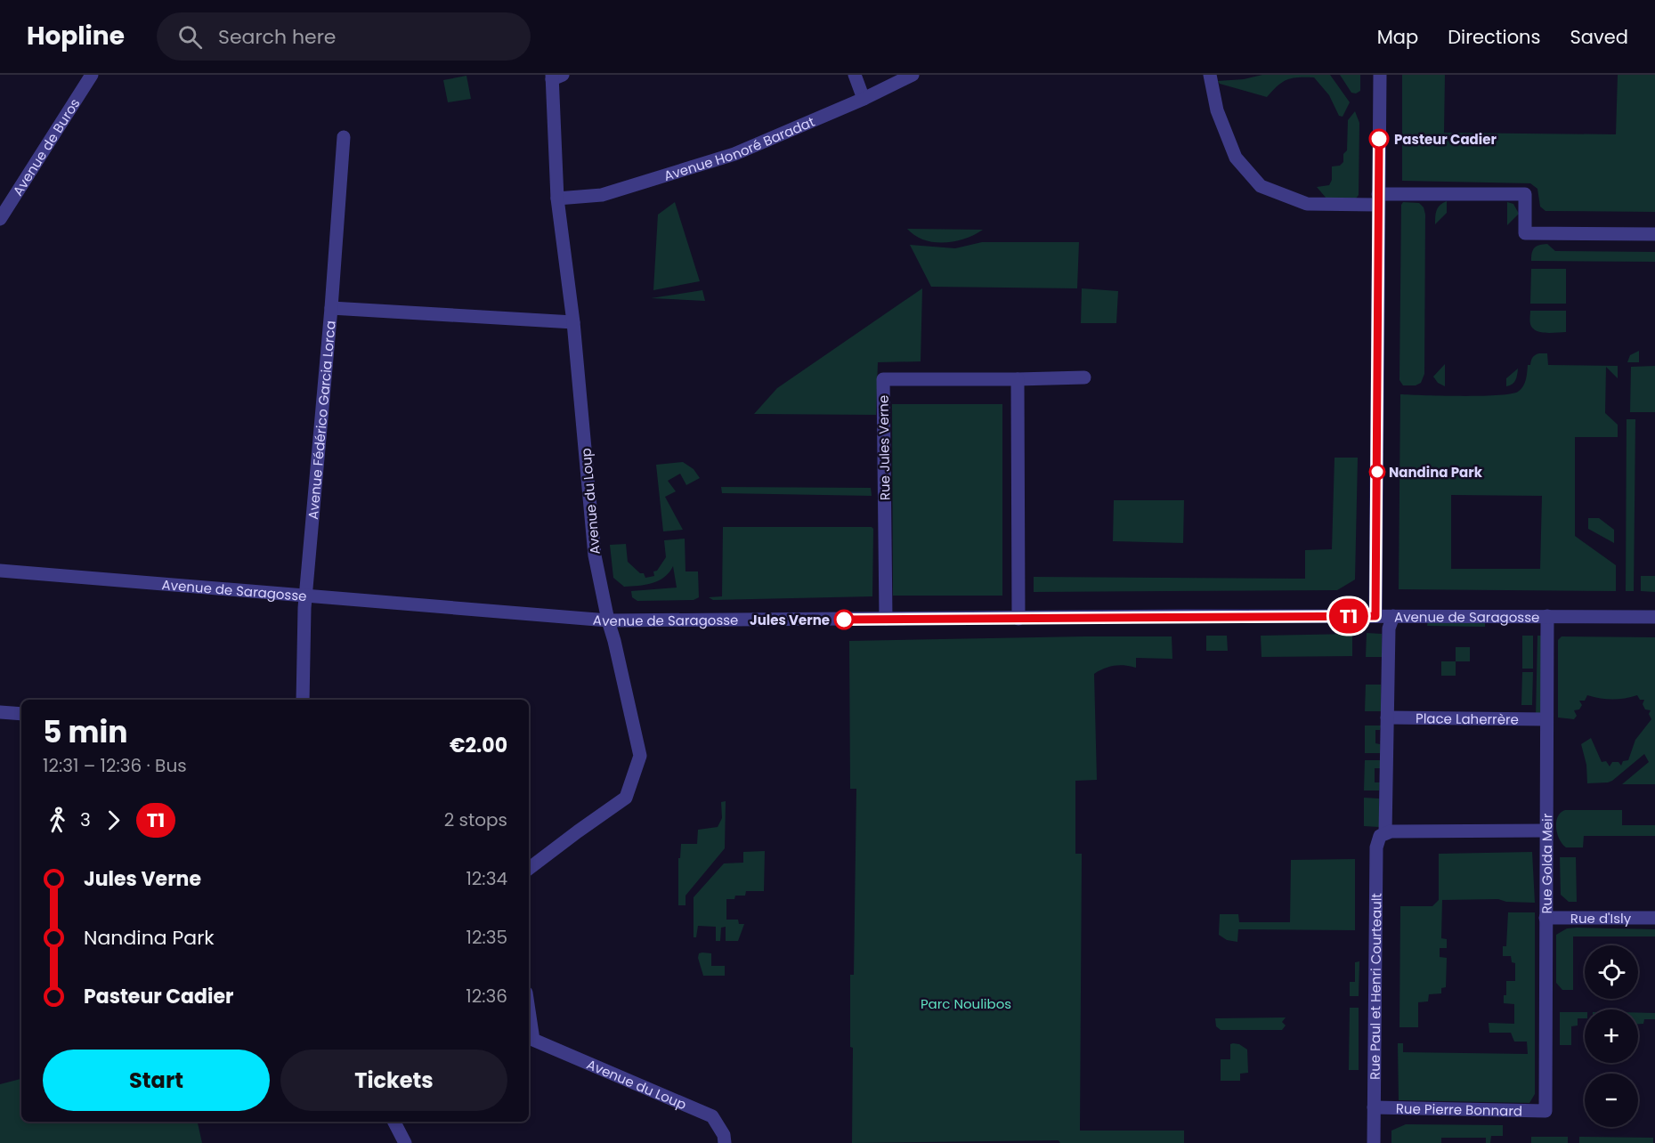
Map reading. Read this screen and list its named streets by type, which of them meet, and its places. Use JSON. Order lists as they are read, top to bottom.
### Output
{
  "streets": {
    "street": [
      "Avenue de Buros",
      "Avenue Honoré Baradat",
      "Avenue Fédérico Garcia Lorca",
      "Rue Jules Verne",
      "Avenue du Loup",
      "Avenue de Saragosse",
      "Place Laherrère",
      "Rue Golda Meir",
      "Rue d'Isly",
      "Rue Paul et Henri Courteault",
      "Rue Pierre Bonnard"
    ]
  },
  "crossings": [
    ["Avenue Honoré Baradat", "Avenue du Loup"],
    ["Avenue Fédérico Garcia Lorca", "Avenue de Saragosse"],
    ["Rue Jules Verne", "Avenue de Saragosse"],
    ["Avenue du Loup", "Avenue de Saragosse"],
    ["Avenue de Saragosse", "Rue Golda Meir"],
    ["Avenue de Saragosse", "Rue Paul et Henri Courteault"],
    ["Place Laherrère", "Rue Golda Meir"],
    ["Place Laherrère", "Rue Paul et Henri Courteault"],
    ["Rue Golda Meir", "Rue d'Isly"],
    ["Rue Golda Meir", "Rue Pierre Bonnard"],
    ["Rue Paul et Henri Courteault", "Rue Pierre Bonnard"]
  ],
  "parks": ["Parc Noulibos"],
  "places": ["Pasteur Cadier", "Nandina Park", "Jules Verne"],
  "lines": ["bus line T1"],
  "page": {
    "header": "Hopline",
    "search": "Search here",
    "nav": ["Map", "Directions", "Saved"],
    "on_map": "T1",
    "heading": ["5 min", "12:31 – 12:36 · Bus", "€2.00"],
    "legs": ["3", "T1", "2 stops"],
    "list": [
      {
        "name": "Jules Verne",
        "value": "12:34"
      },
      {
        "name": "Nandina Park",
        "value": "12:35"
      },
      {
        "name": "Pasteur Cadier",
        "value": "12:36"
      }
    ],
    "map_buttons": ["+", "−"],
    "buttons": ["Start", "Tickets"]
  }
}
